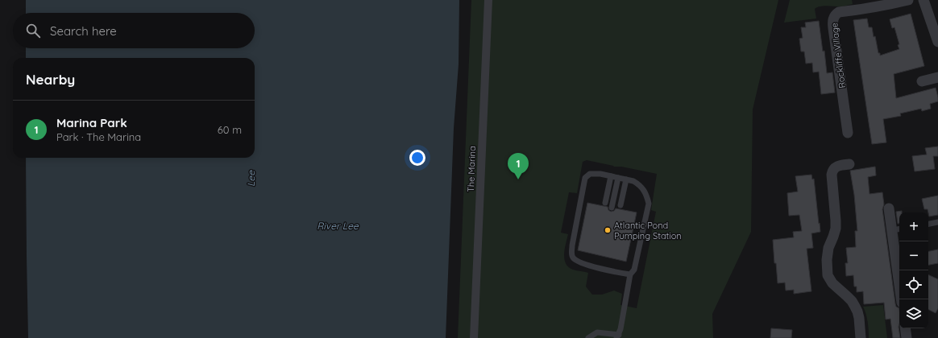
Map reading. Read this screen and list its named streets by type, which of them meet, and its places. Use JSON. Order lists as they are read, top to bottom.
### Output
{
  "streets": {
    "street": ["Rockliffe Village", "The Marina"]
  },
  "water": ["Lee", "River Lee"],
  "places": ["Atlantic Pond Pumping Station"],
  "page": {
    "search": "Search here",
    "heading": "Nearby",
    "list": [
      {
        "mark": "1",
        "name": "Marina Park",
        "note": "Park · The Marina",
        "value": "60 m"
      }
    ],
    "pins": "1",
    "map_buttons": ["+", "−"]
  }
}
